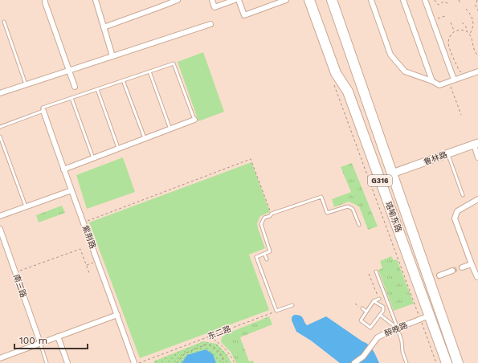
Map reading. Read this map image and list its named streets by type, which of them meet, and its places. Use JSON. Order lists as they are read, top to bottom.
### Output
{
  "streets": {
    "highway": ["G316", "珞喻东路"],
    "street": [
      "鲁林路",
      "紫荆路",
      "南三路",
      "醉晚路"
    ],
    "path": ["东二路"]
  },
  "crossings": [
    ["鲁林路", "珞喻东路"],
    ["珞喻东路", "醉晚路"]
  ],
  "scale_bar": "100 m"
}
